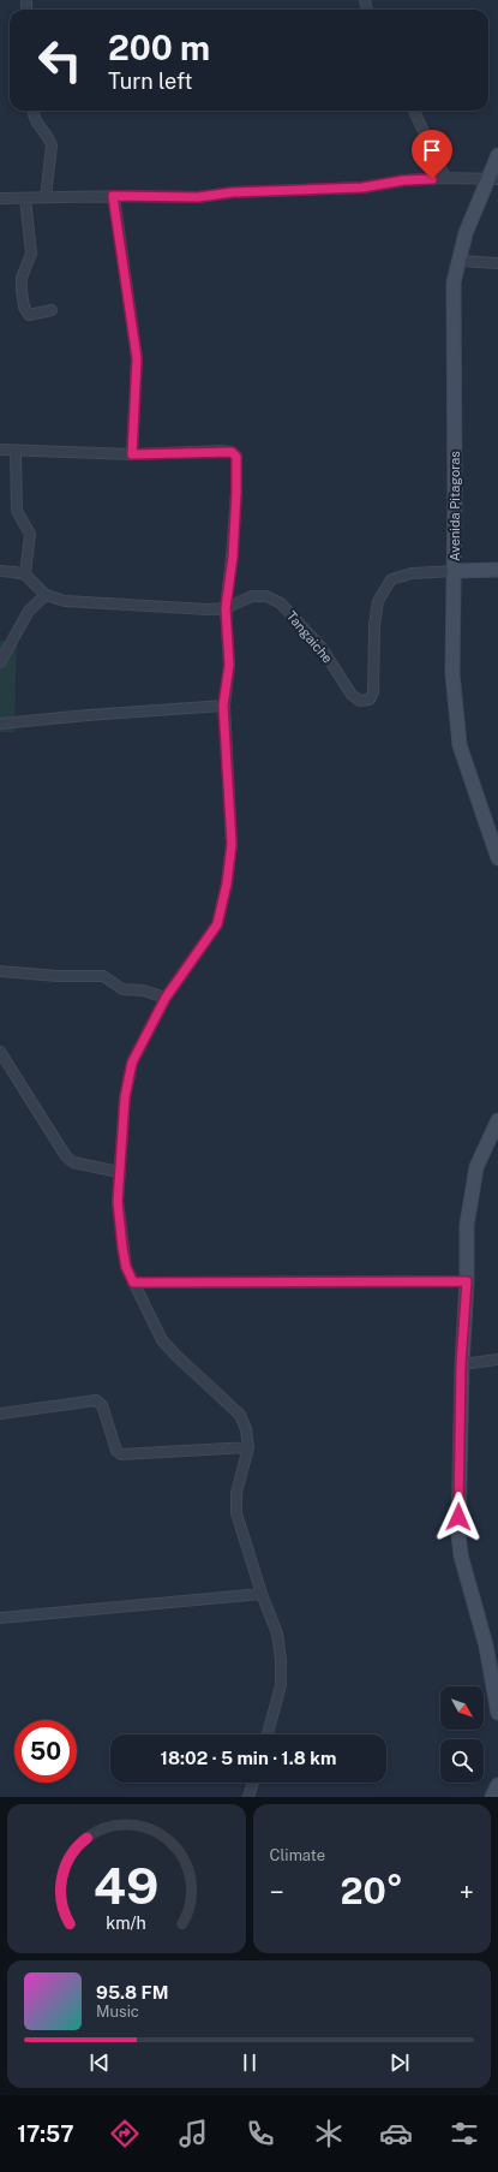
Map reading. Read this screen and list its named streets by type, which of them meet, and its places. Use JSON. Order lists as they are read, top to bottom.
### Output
{
  "streets": {
    "main road": ["Avenida Pitagoras"],
    "street": ["Tangaiche"]
  },
  "crossings": [
    ["Avenida Pitagoras", "Tangaiche"]
  ],
  "north": "bottom right",
  "page": {
    "turn": ["200 m", "Turn left"],
    "limit": "50",
    "trip": "18:02 · 5 min · 1.8 km",
    "tile": "Climate",
    "heat": ["−", "20°", "+"],
    "song": ["95.8 FM", "Music"],
    "tabs": "17:57",
    "gauge": ["49", "km/h"]
  }
}
